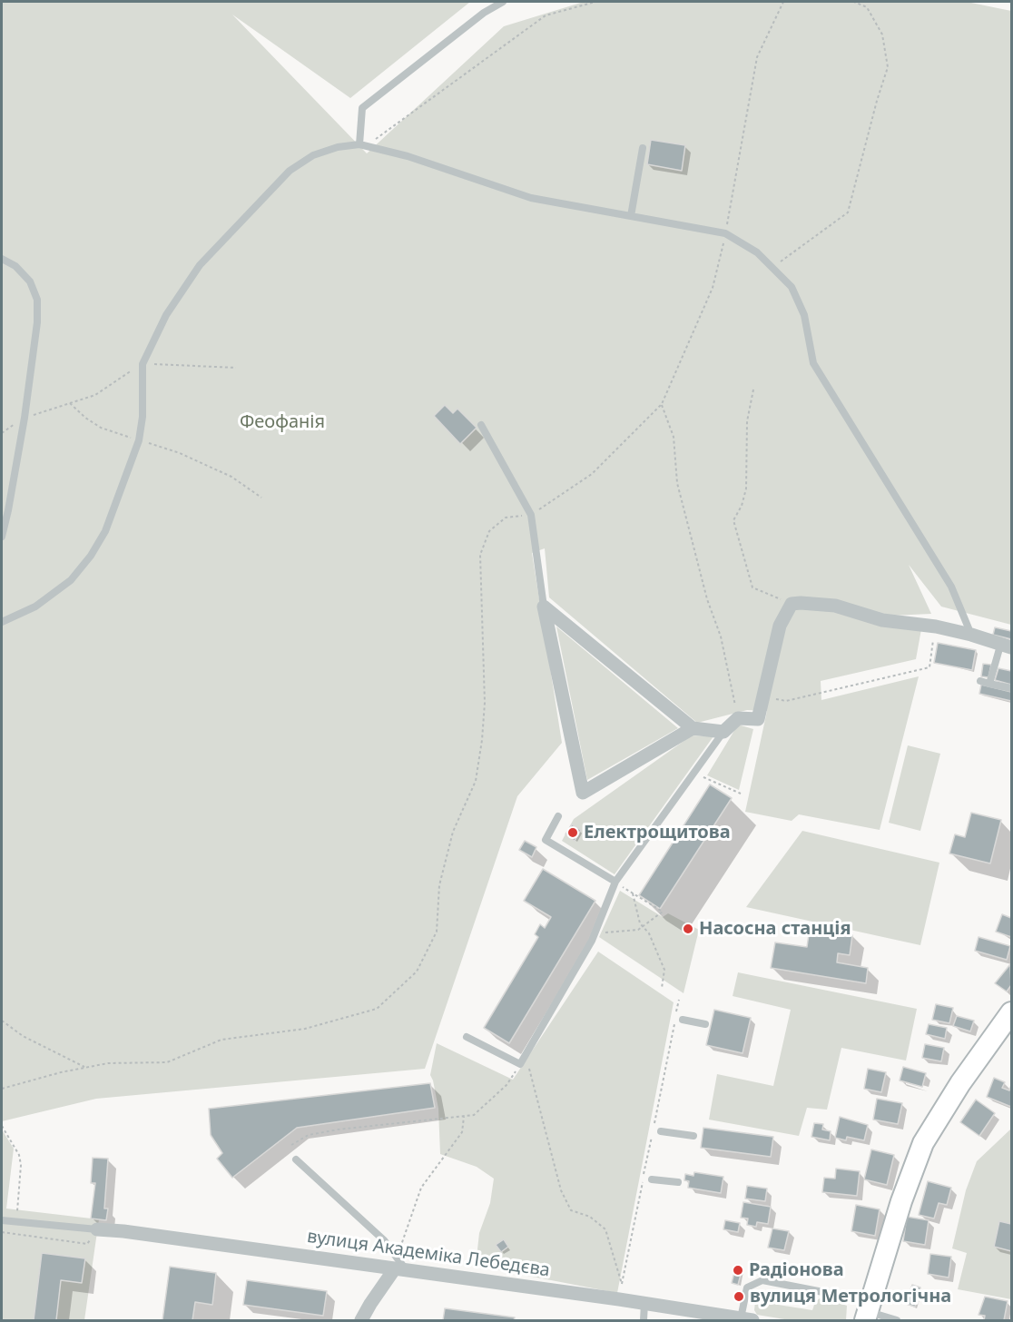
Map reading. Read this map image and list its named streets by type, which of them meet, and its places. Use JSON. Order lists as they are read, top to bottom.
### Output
{
  "streets": {
    "street": ["вулиця Академіка Лебедєва"]
  },
  "parks": ["Феофанія"],
  "places": [
    "Електрощитова",
    "Насосна станція",
    "Радіонова",
    "вулиця Метрологічна"
  ]
}
